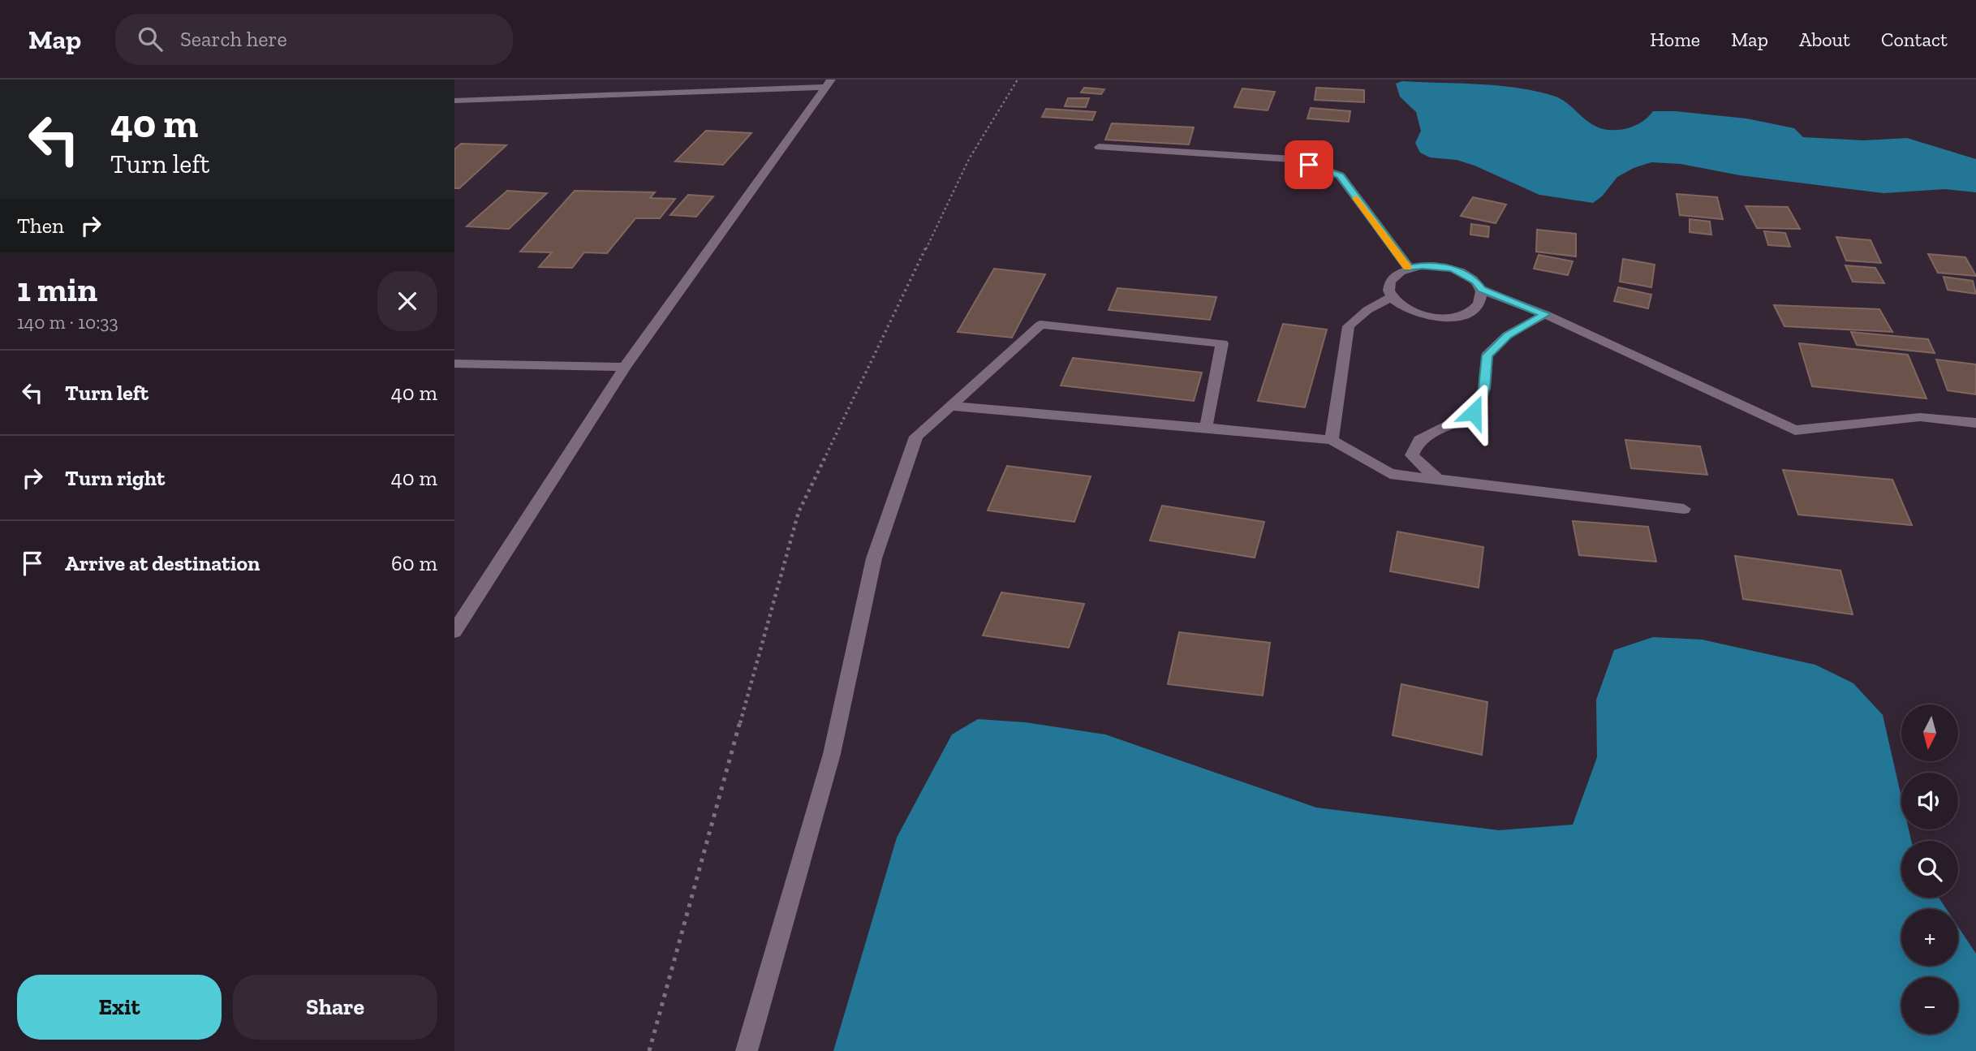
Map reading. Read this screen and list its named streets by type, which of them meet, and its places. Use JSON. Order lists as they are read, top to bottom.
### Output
{
  "north": "bottom",
  "page": {
    "header": "Map",
    "search": "Search here",
    "nav": [
      "Home",
      "Map",
      "About",
      "Contact"
    ],
    "turn": ["40 m", "Turn left"],
    "then": "Then",
    "heading": ["1 min", "140 m · 10:33"],
    "list": [
      {
        "name": "Turn left",
        "value": "40 m"
      },
      {
        "name": "Turn right",
        "value": "40 m"
      },
      {
        "name": "Arrive at destination",
        "value": "60 m"
      }
    ],
    "map_buttons": ["+", "−"],
    "buttons": ["Exit", "Share"]
  }
}
